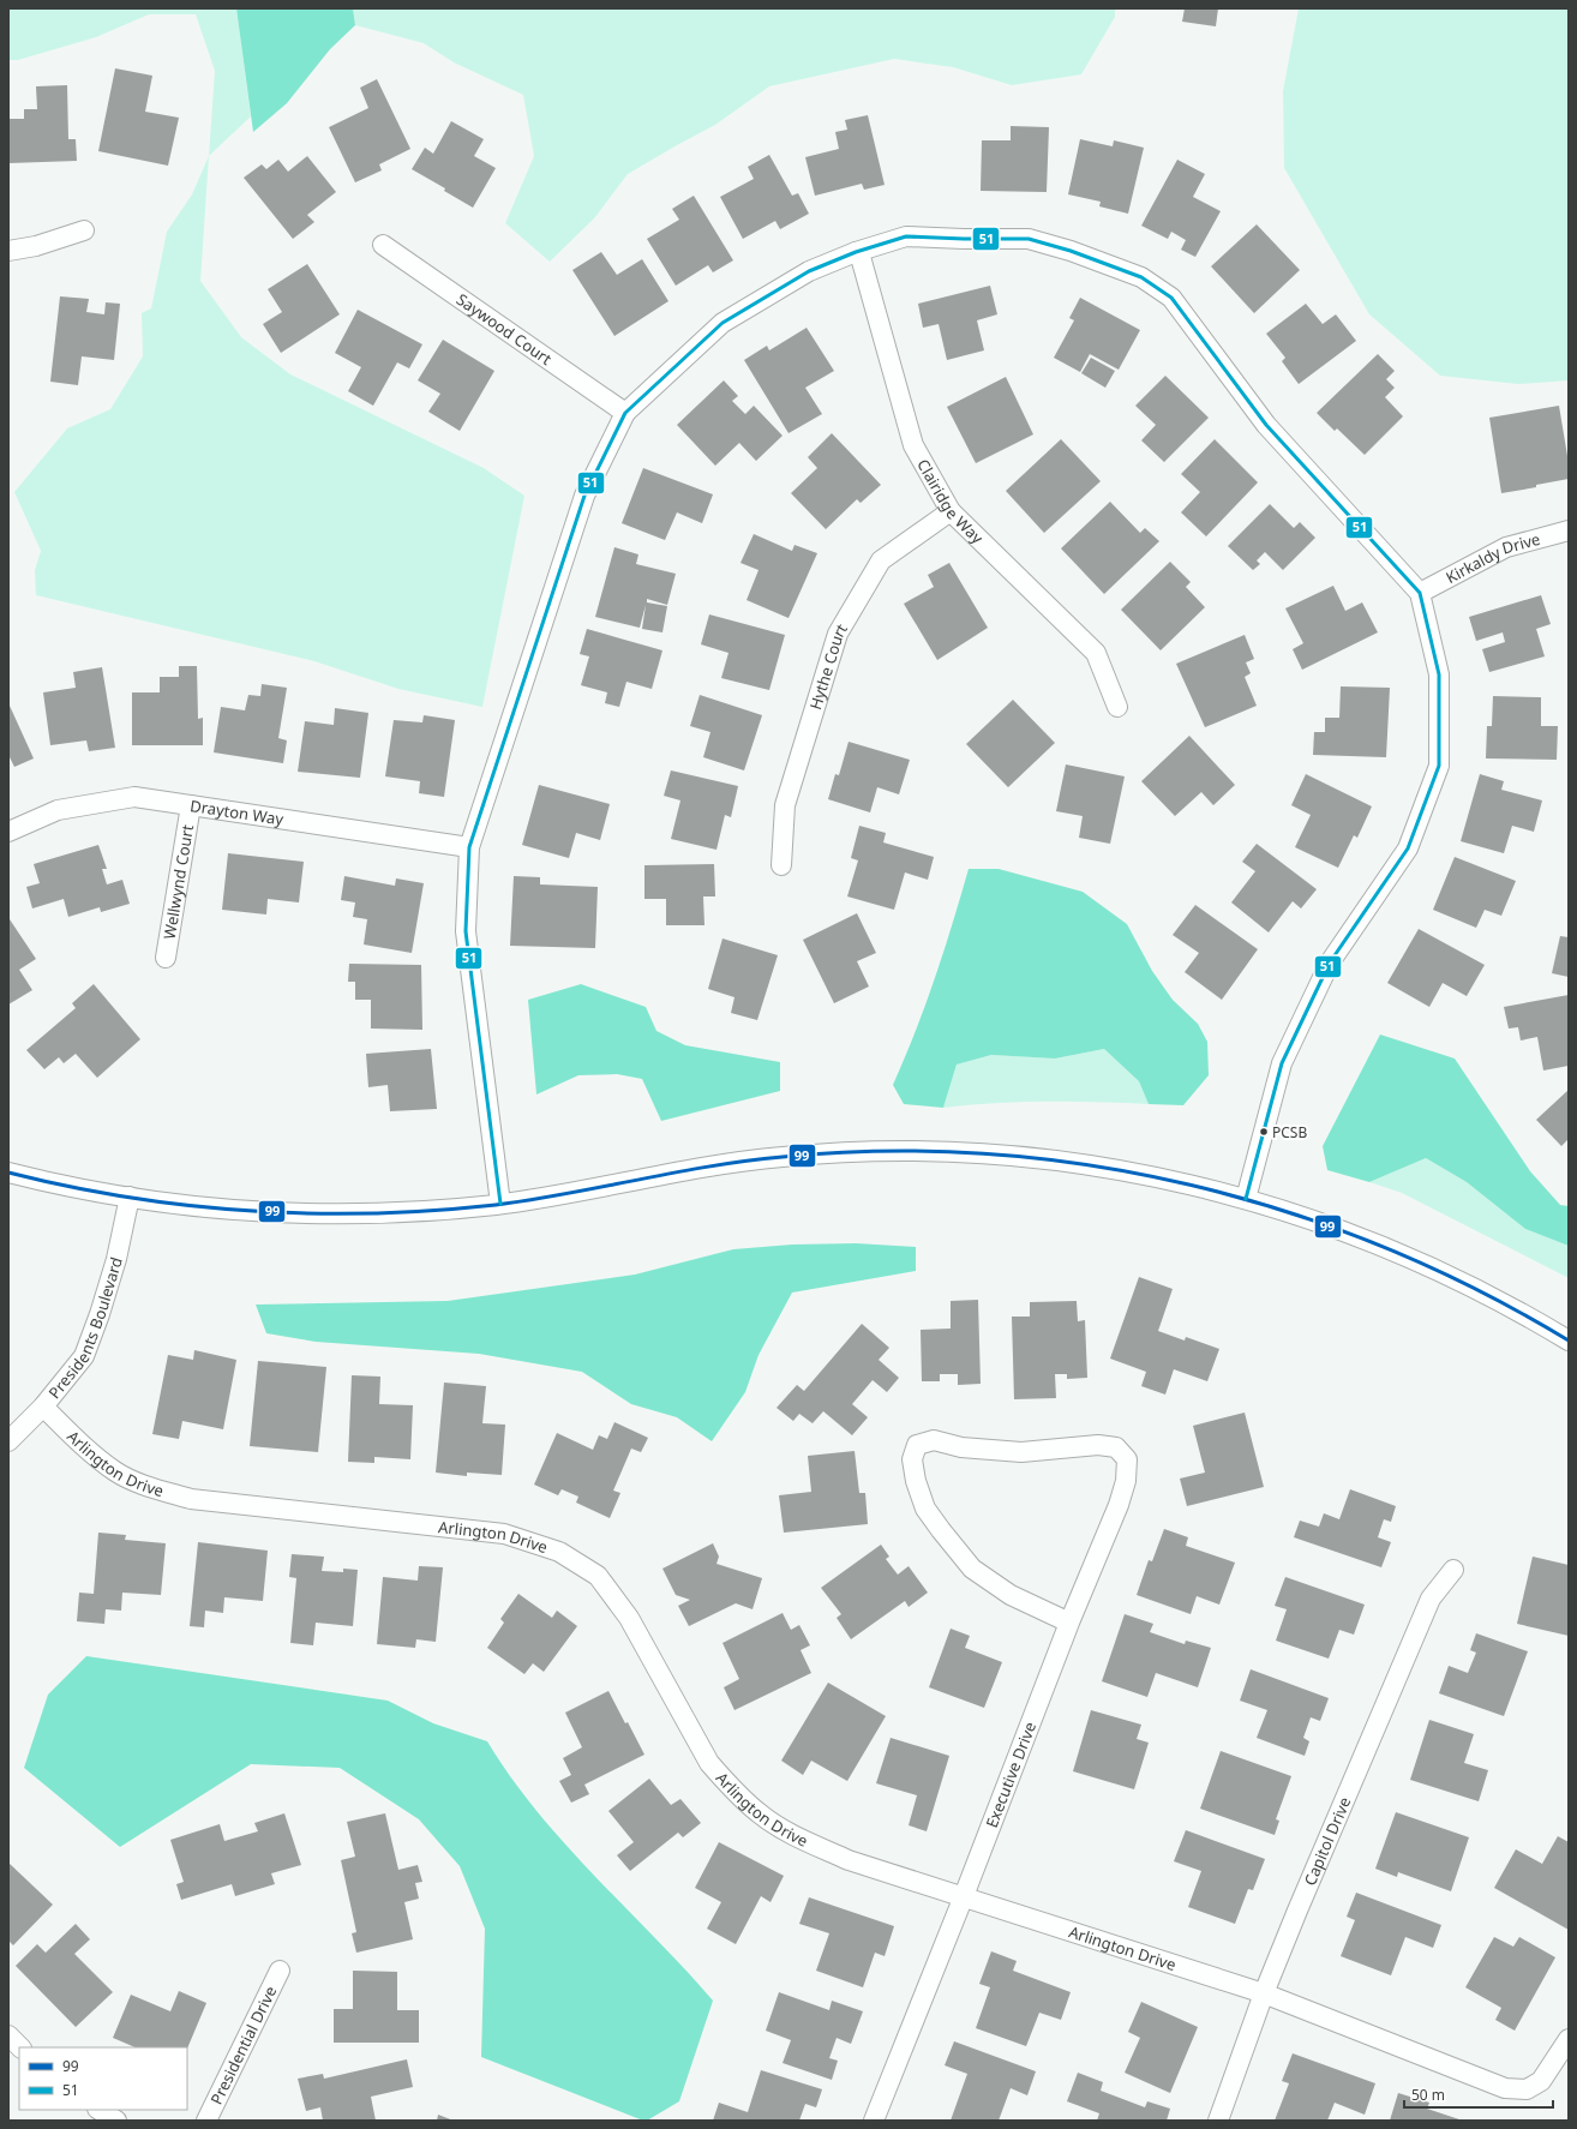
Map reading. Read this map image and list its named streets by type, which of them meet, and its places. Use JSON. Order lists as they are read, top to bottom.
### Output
{
  "streets": {
    "street": [
      "Saywood Court",
      "Clairidge Way",
      "Kirkaldy Drive",
      "Hythe Court",
      "Drayton Way",
      "Wellwynd Court",
      "Presidents Boulevard",
      "Arlington Drive",
      "Executive Drive",
      "Capitol Drive",
      "Presidential Drive"
    ]
  },
  "crossings": [
    ["Clairidge Way", "Hythe Court"],
    ["Drayton Way", "Wellwynd Court"],
    ["Presidents Boulevard", "Arlington Drive"],
    ["Arlington Drive", "Executive Drive"],
    ["Arlington Drive", "Capitol Drive"]
  ],
  "places": ["PCSB"],
  "lines": ["transit line 51", "transit line 99"],
  "legend": ["99", "51"],
  "scale_bar": "50 m"
}
